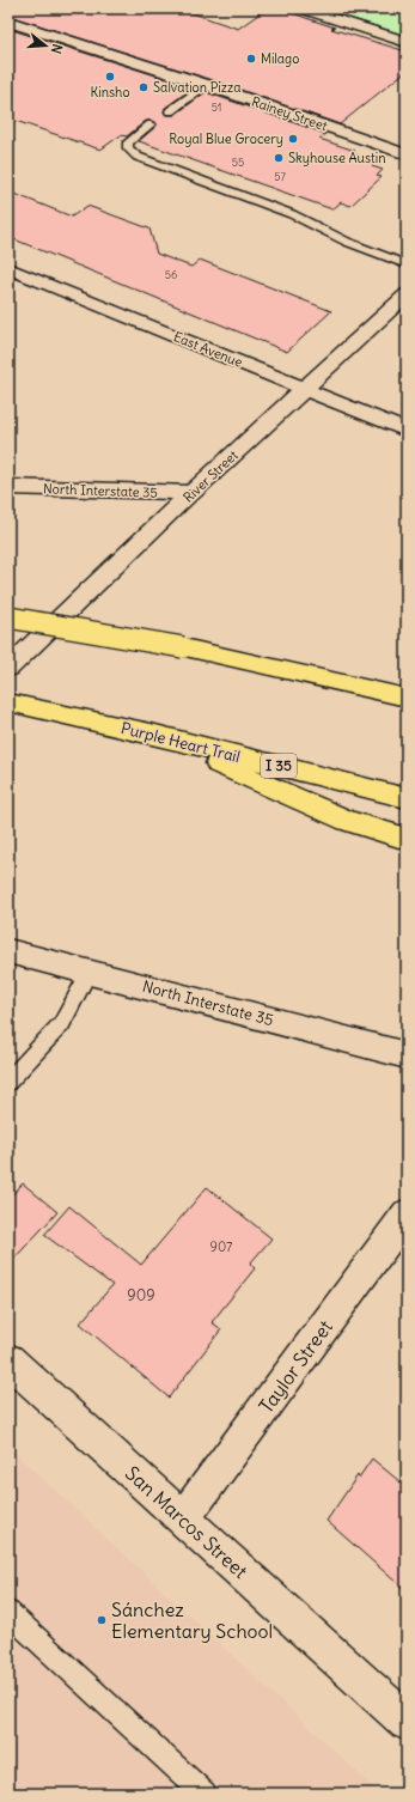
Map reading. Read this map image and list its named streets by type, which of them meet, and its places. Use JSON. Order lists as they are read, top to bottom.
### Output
{
  "streets": {
    "highway": ["Purple Heart Trail", "I 35"],
    "street": [
      "Rainey Street",
      "East Avenue",
      "River Street",
      "North Interstate 35",
      "Taylor Street",
      "San Marcos Street"
    ]
  },
  "crossings": [
    ["East Avenue", "River Street"],
    ["River Street", "North Interstate 35"],
    ["Taylor Street", "San Marcos Street"]
  ],
  "places": [
    "Milago",
    "Kinsho",
    "Salvation Pizza",
    "Royal Blue Grocery",
    "Skyhouse Austin",
    "Sánchez Elementary School"
  ],
  "house_numbers": [
    "51",
    "55",
    "57",
    "56",
    "907",
    "909"
  ],
  "north": "right"
}
